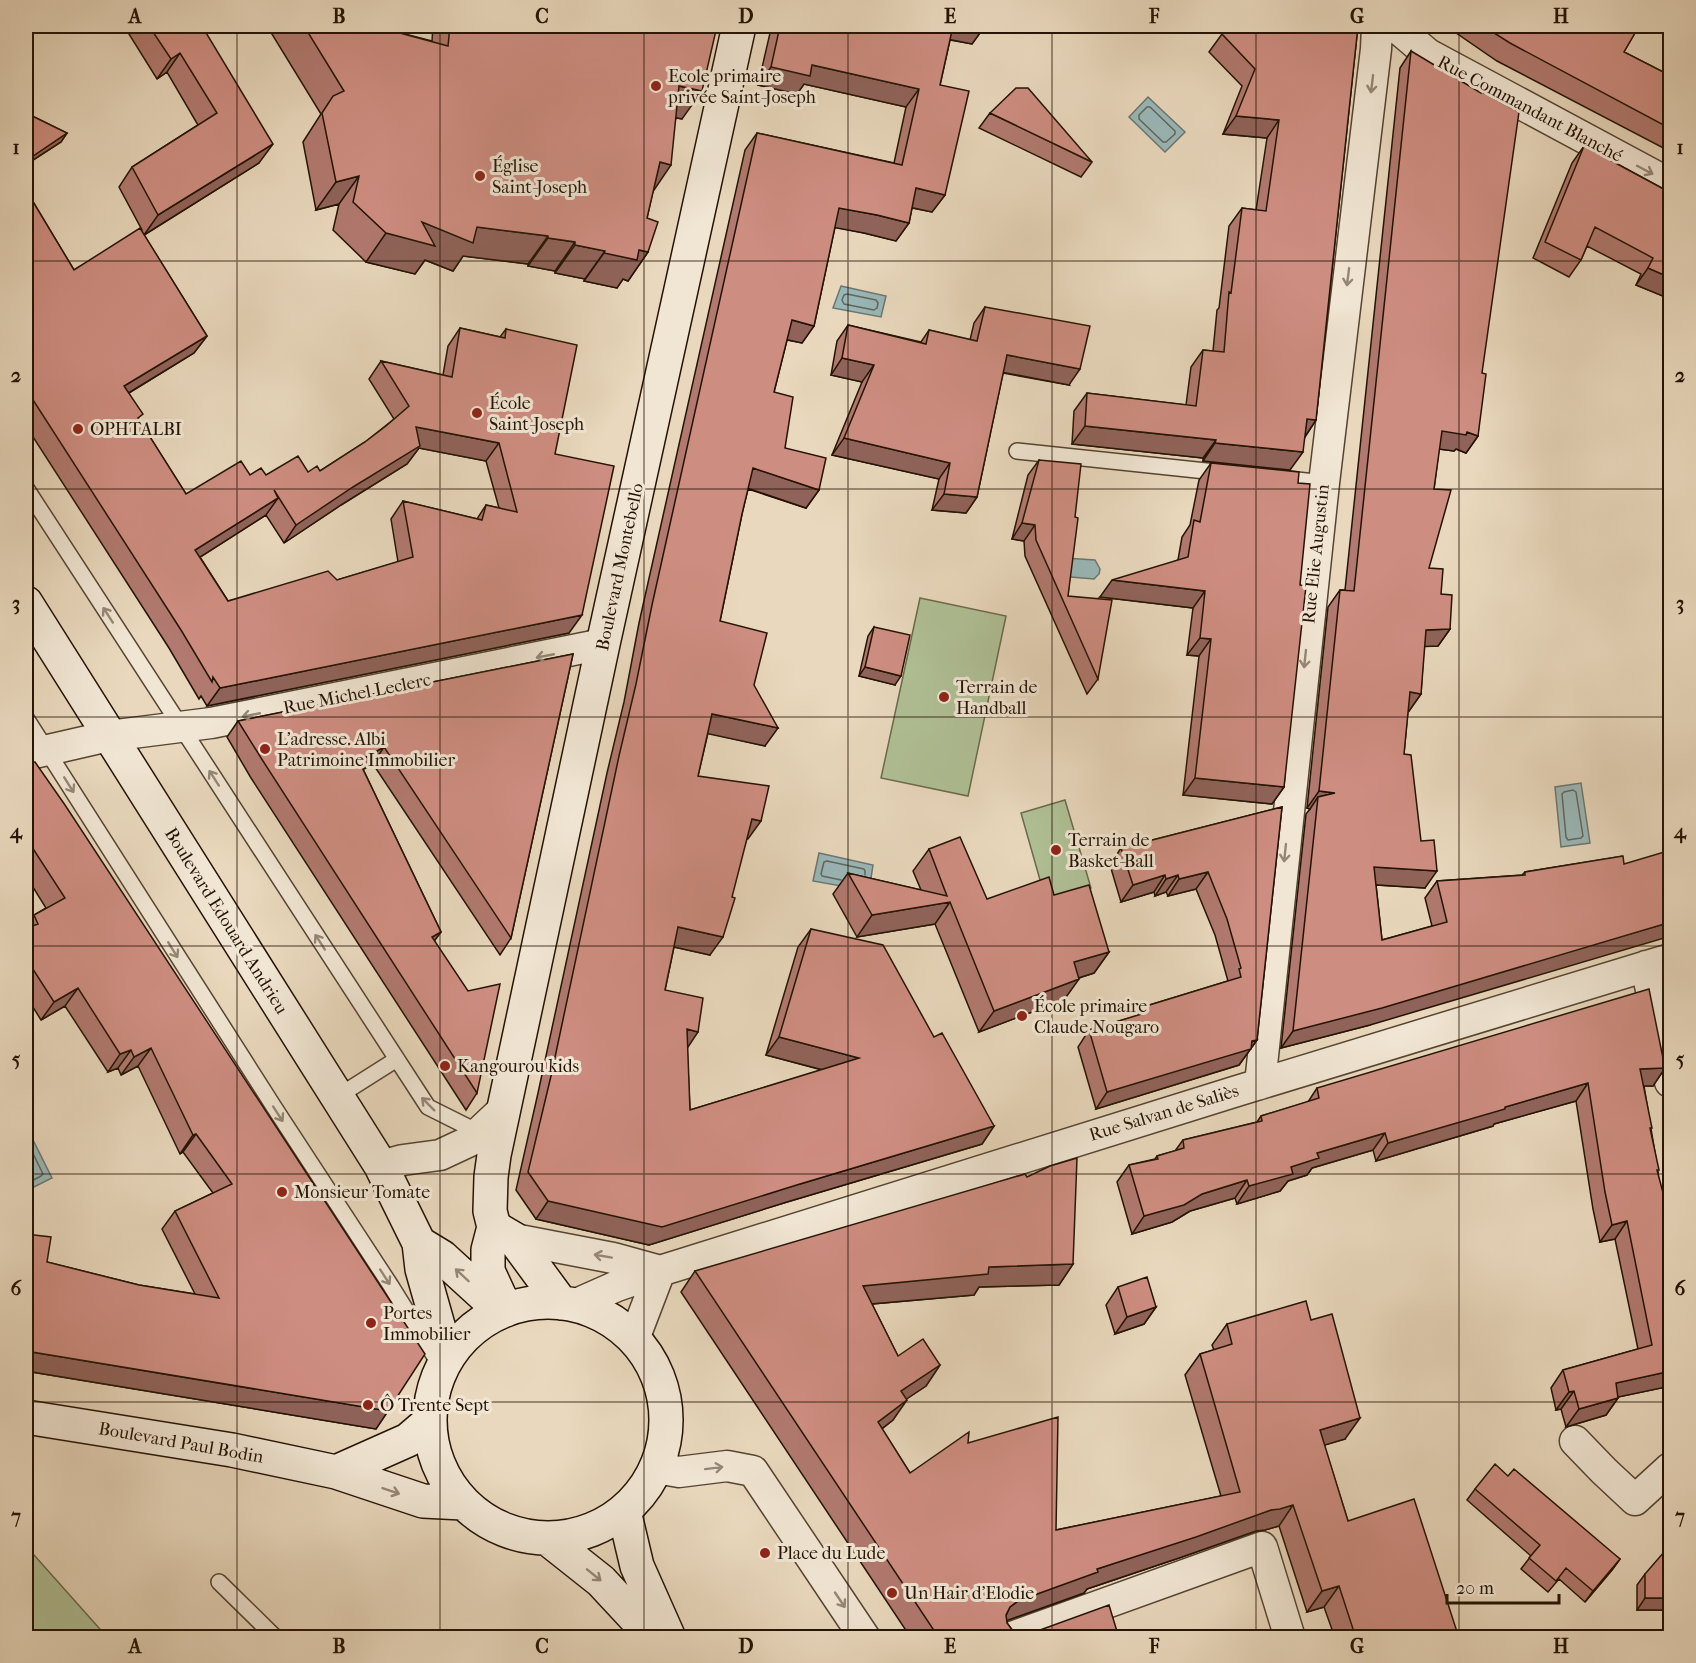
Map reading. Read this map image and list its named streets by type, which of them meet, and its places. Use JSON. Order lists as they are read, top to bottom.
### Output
{
  "streets": {
    "main road": ["Boulevard Montebello", "Boulevard Edouard Andrieu", "Boulevard Paul Bodin"],
    "street": [
      "Rue Commandant Blanché",
      "Rue Elie Augustin",
      "Rue Michel Leclerc",
      "Rue Salvan de Saliès"
    ]
  },
  "crossings": [
    ["Rue Elie Augustin", "Rue Salvan de Saliès"],
    ["Boulevard Montebello", "Rue Michel Leclerc"],
    ["Boulevard Montebello", "Rue Salvan de Saliès"],
    ["Rue Michel Leclerc", "Boulevard Edouard Andrieu"]
  ],
  "one_way": ["Rue Commandant Blanché", "Rue Elie Augustin", "Rue Michel Leclerc"],
  "places": [
    "Ecole primaire privée Saint-Joseph",
    "Église Saint-Joseph",
    "École Saint-Joseph",
    "OPHTALBI",
    "Terrain de Handball",
    "L'adresse. Albi Patrimoine Immobilier",
    "Terrain de Basket-Ball",
    "École primaire Claude Nougaro",
    "Kangourou kids",
    "Monsieur Tomate",
    "Portes Immobilier",
    "Ô Trente Sept",
    "Place du Lude",
    "Un Hair d'Elodie"
  ],
  "scale_bar": "20 m",
  "grid": {
    "columns": [
      "A",
      "B",
      "C",
      "D",
      "E",
      "F",
      "G",
      "H"
    ],
    "rows": [
      "1",
      "2",
      "3",
      "4",
      "5",
      "6",
      "7"
    ]
  }
}
